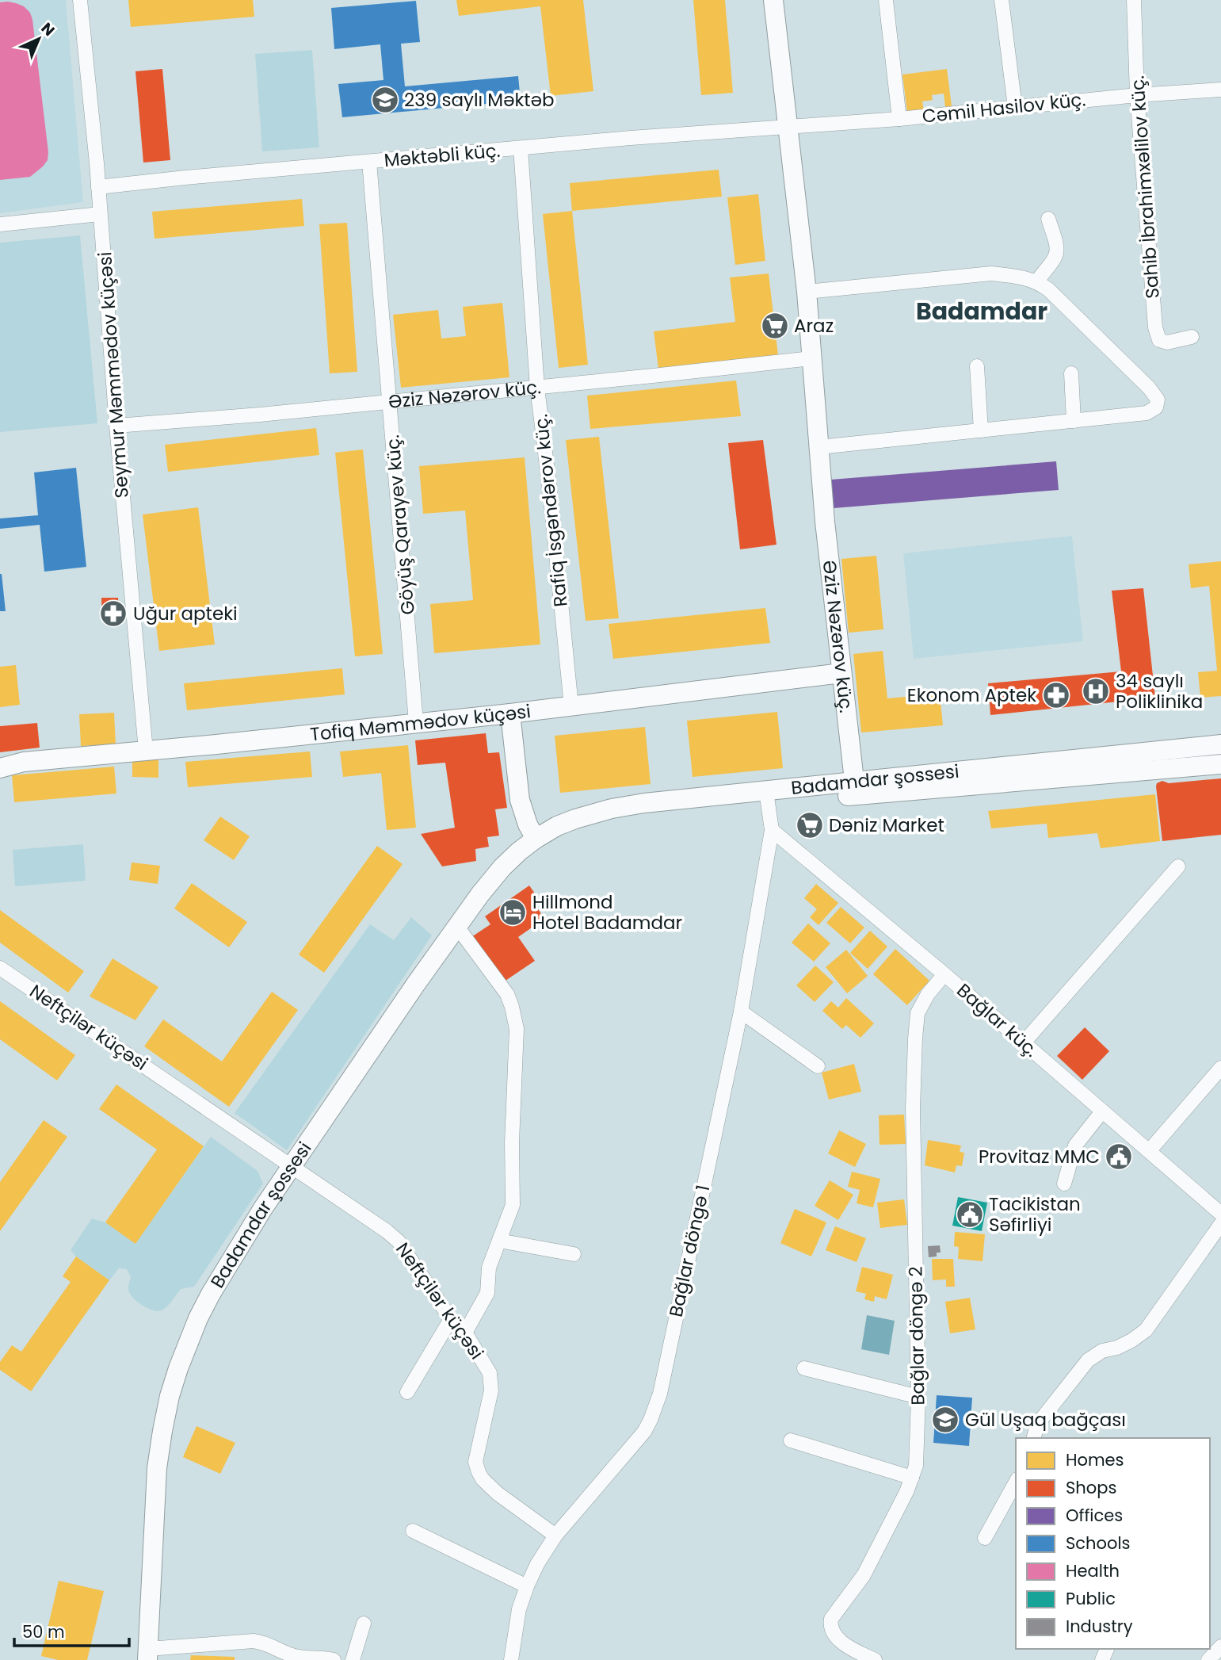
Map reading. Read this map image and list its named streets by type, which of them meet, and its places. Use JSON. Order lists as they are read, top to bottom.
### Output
{
  "streets": {
    "main road": ["Əziz Nəzərov küç.", "Tofiq Məmmədov küçəsi", "Badamdar şossesi"],
    "street": [
      "Cəmil Hasilov küç.",
      "Məktəbli küç.",
      "Sahib İbrahimxəlilov küç.",
      "Seymur Məmmədov küçəsi",
      "Rafiq İsgəndərov küç.",
      "Göyüş Qarayev küç.",
      "Bağlar küç.",
      "Neftçilər küçəsi",
      "Bağlar döngə 1",
      "Bağlar döngə 2"
    ]
  },
  "crossings": [
    ["Cəmil Hasilov küç.", "Məktəbli küç."],
    ["Cəmil Hasilov küç.", "Sahib İbrahimxəlilov küç."],
    ["Cəmil Hasilov küç.", "Əziz Nəzərov küç."],
    ["Məktəbli küç.", "Seymur Məmmədov küçəsi"],
    ["Məktəbli küç.", "Əziz Nəzərov küç."],
    ["Məktəbli küç.", "Rafiq İsgəndərov küç."],
    ["Məktəbli küç.", "Göyüş Qarayev küç."],
    ["Seymur Məmmədov küçəsi", "Əziz Nəzərov küç."],
    ["Seymur Məmmədov küçəsi", "Tofiq Məmmədov küçəsi"],
    ["Əziz Nəzərov küç.", "Rafiq İsgəndərov küç."],
    ["Əziz Nəzərov küç.", "Göyüş Qarayev küç."],
    ["Əziz Nəzərov küç.", "Tofiq Məmmədov küçəsi"],
    ["Əziz Nəzərov küç.", "Badamdar şossesi"],
    ["Rafiq İsgəndərov küç.", "Tofiq Məmmədov küçəsi"],
    ["Göyüş Qarayev küç.", "Tofiq Məmmədov küçəsi"],
    ["Badamdar şossesi", "Neftçilər küçəsi"],
    ["Badamdar şossesi", "Bağlar döngə 1"],
    ["Bağlar küç.", "Bağlar döngə 1"],
    ["Bağlar küç.", "Bağlar döngə 2"],
    ["Neftçilər küçəsi", "Bağlar döngə 1"]
  ],
  "districts": ["Badamdar"],
  "places": {
    "school or university": ["239 saylı Məktəb", "Gül Uşaq bağçası"],
    "supermarket": ["Araz", "Dəniz Market"],
    "pharmacy": ["Uğur apteki", "Ekonom Aptek"],
    "hospital": ["34 saylı Poliklinika"],
    "hotel": ["Hillmond Hotel Badamdar"],
    "public building": ["Provitaz MMC", "Tacikistan Səfirliyi"]
  },
  "legend": [
    "Homes",
    "Shops",
    "Offices",
    "Schools",
    "Health",
    "Public",
    "Industry"
  ],
  "scale_bar": "50 m",
  "north": "top right"
}
